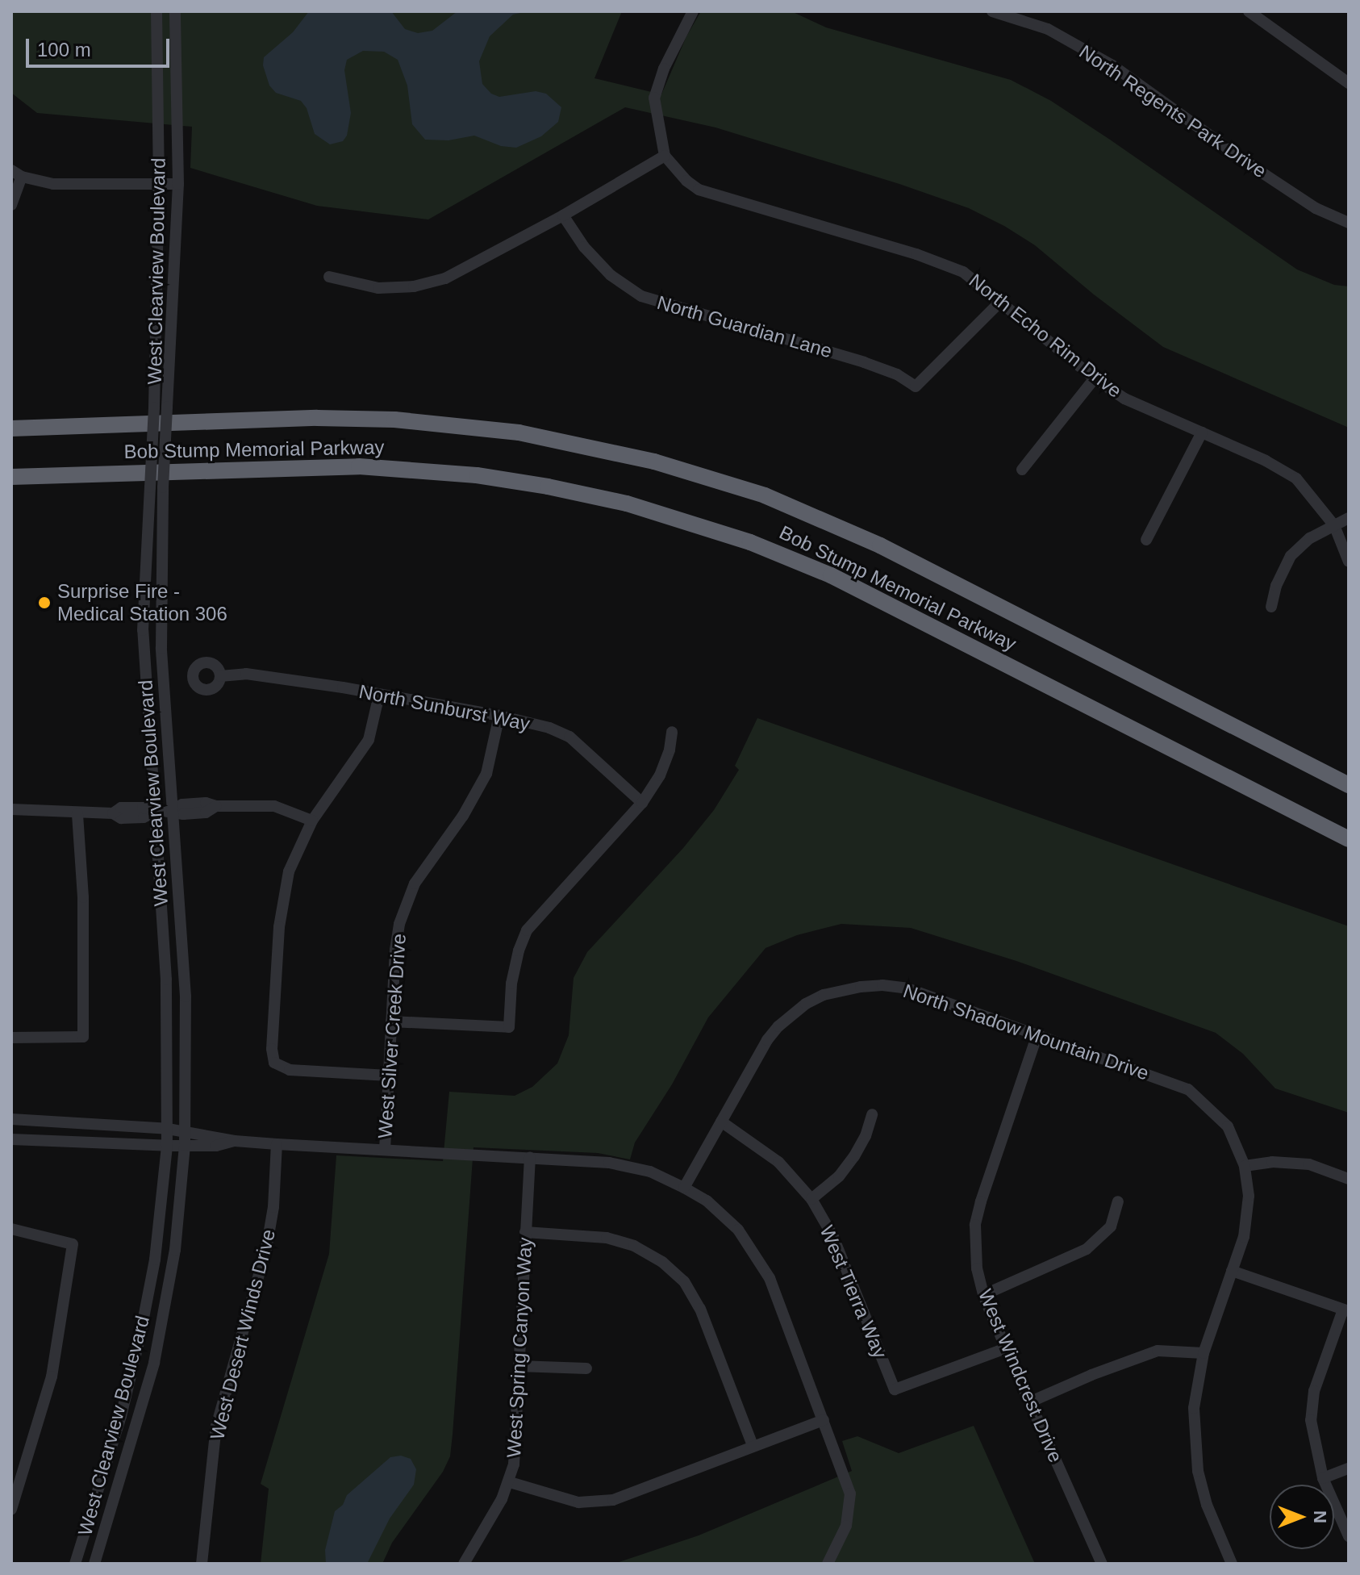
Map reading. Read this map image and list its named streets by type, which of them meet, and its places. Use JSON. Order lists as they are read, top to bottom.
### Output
{
  "streets": {
    "highway": ["Bob Stump Memorial Parkway"],
    "street": [
      "North Regents Park Drive",
      "West Clearview Boulevard",
      "North Guardian Lane",
      "North Echo Rim Drive",
      "North Sunburst Way",
      "North Shadow Mountain Drive",
      "West Silver Creek Drive",
      "West Tierra Way",
      "West Desert Winds Drive",
      "West Spring Canyon Way",
      "West Windcrest Drive"
    ]
  },
  "crossings": [
    ["North Guardian Lane", "North Echo Rim Drive"],
    ["North Sunburst Way", "West Silver Creek Drive"],
    ["North Shadow Mountain Drive", "West Tierra Way"],
    ["North Shadow Mountain Drive", "West Windcrest Drive"],
    ["West Tierra Way", "West Windcrest Drive"]
  ],
  "places": ["Surprise Fire - Medical Station 306"],
  "scale_bar": "100 m",
  "north": "right"
}
